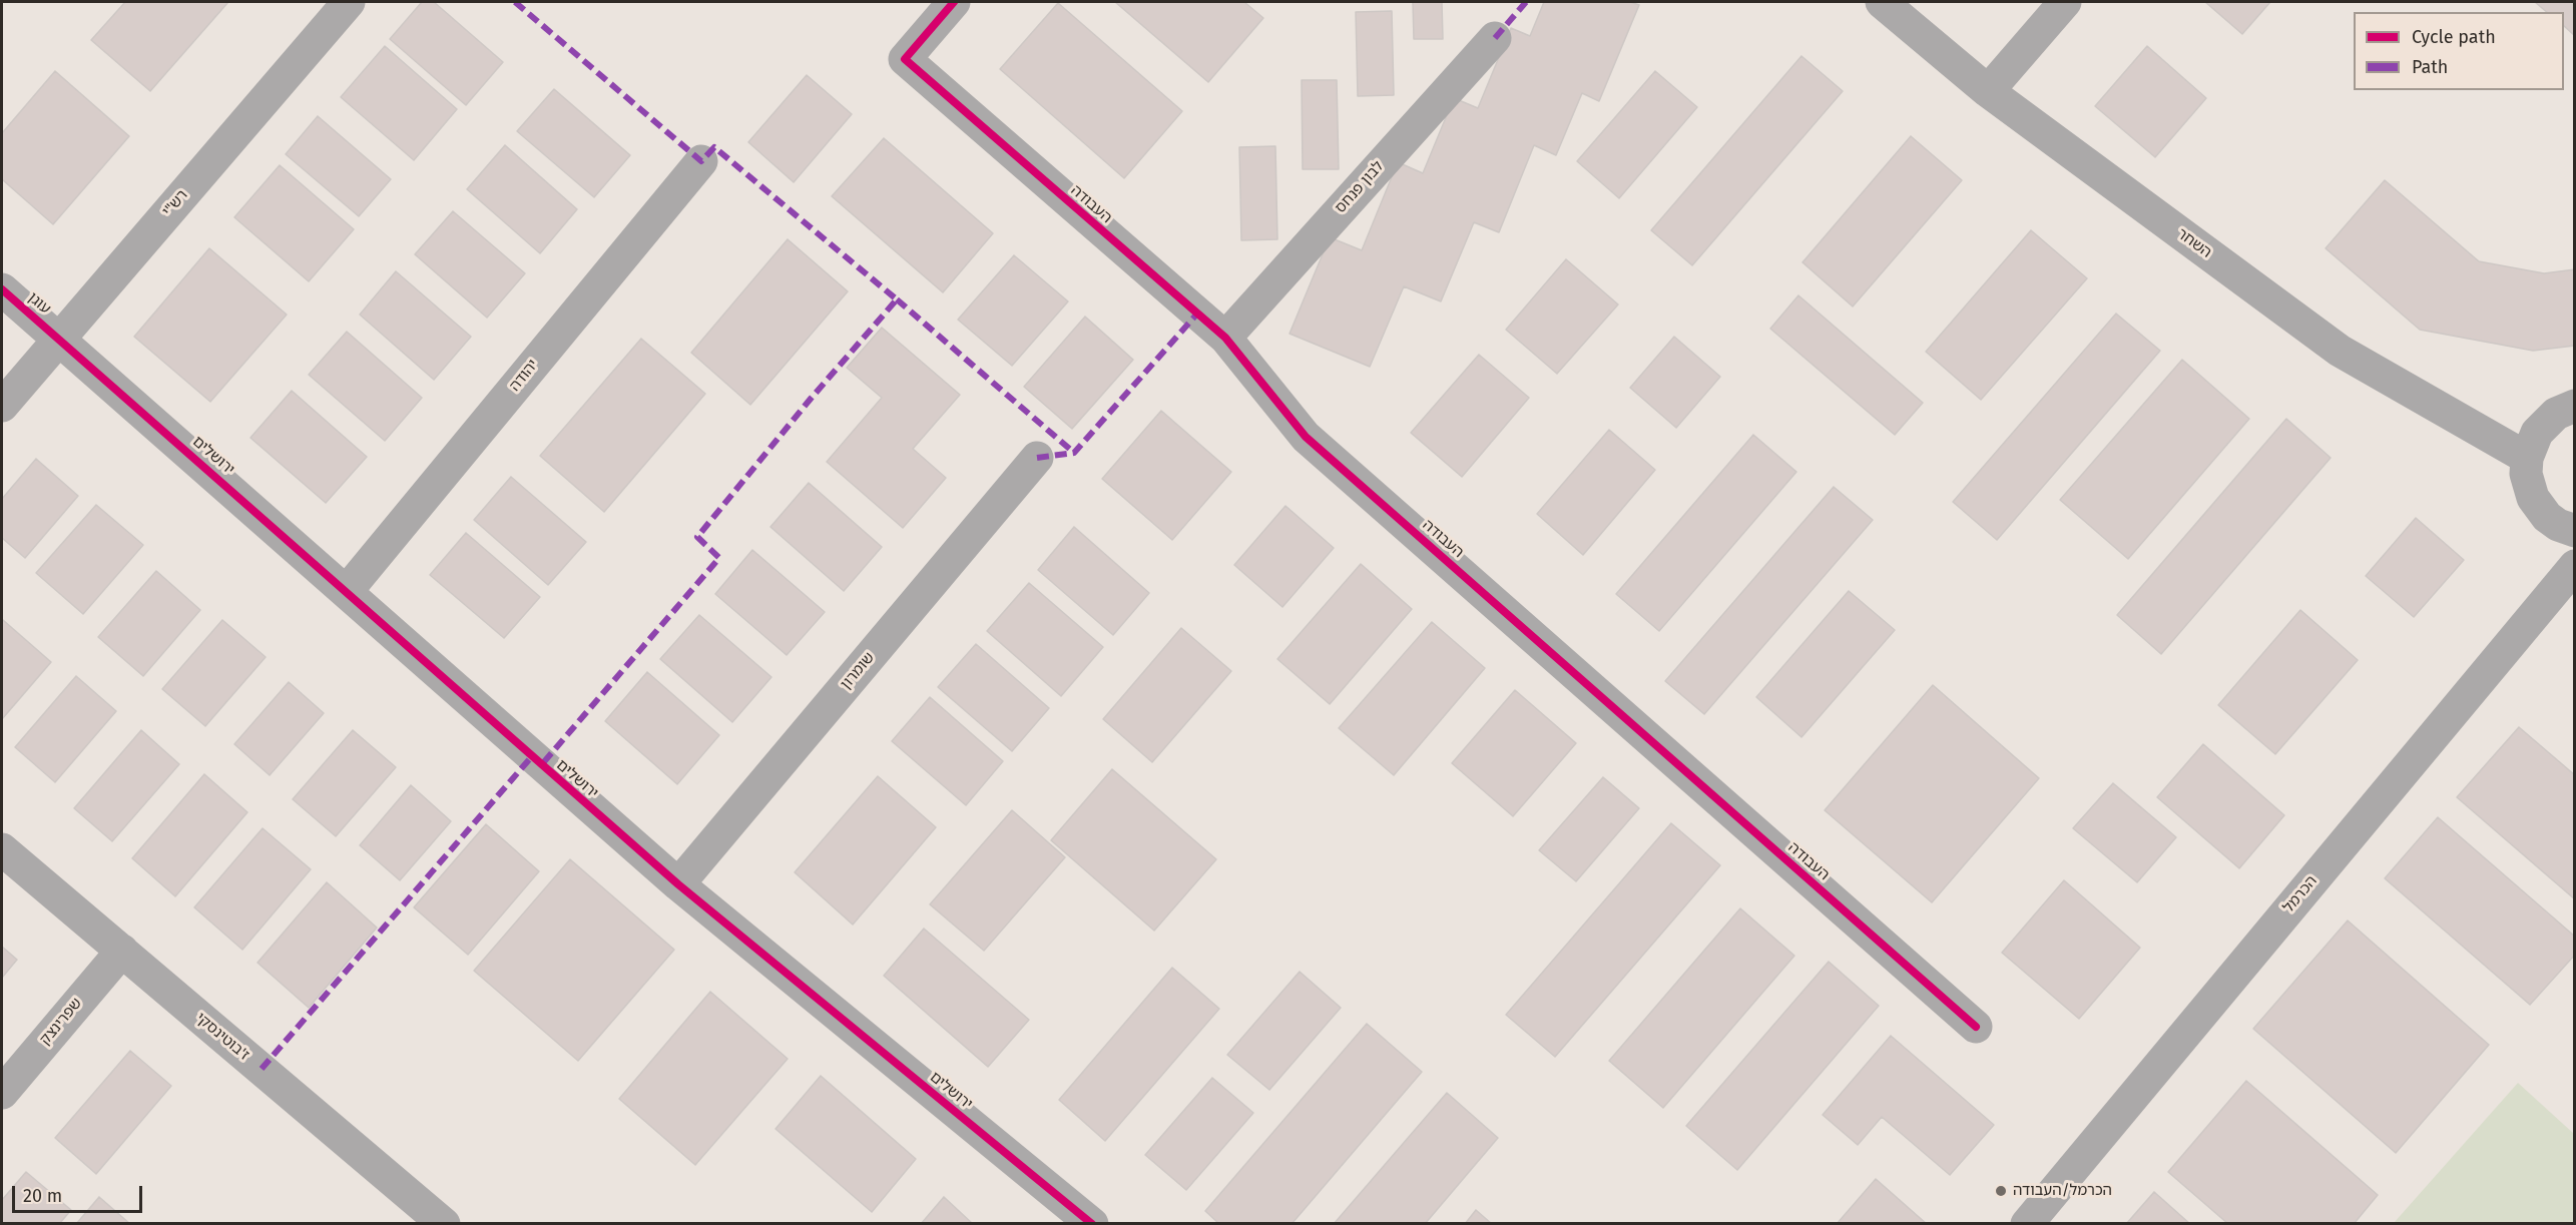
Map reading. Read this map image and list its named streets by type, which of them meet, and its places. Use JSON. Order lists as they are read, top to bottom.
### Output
{
  "streets": {
    "street": [
      "לבון פנחס",
      "רש\"י",
      "העבודה",
      "השחר",
      "עוגן",
      "יהודה",
      "ירושלים",
      "שומרון",
      "הכרמל",
      "שפרינצק",
      "ז'בוטינסקי"
    ]
  },
  "crossings": [
    ["לבון פנחס", "העבודה"],
    ["רש\"י", "עוגן"],
    ["רש\"י", "ירושלים"],
    ["עוגן", "ירושלים"],
    ["יהודה", "ירושלים"],
    ["ירושלים", "שומרון"],
    ["שפרינצק", "ז'בוטינסקי"]
  ],
  "places": ["הכרמל/העבודה"],
  "legend": ["Cycle path", "Path"],
  "scale_bar": "20 m"
}
